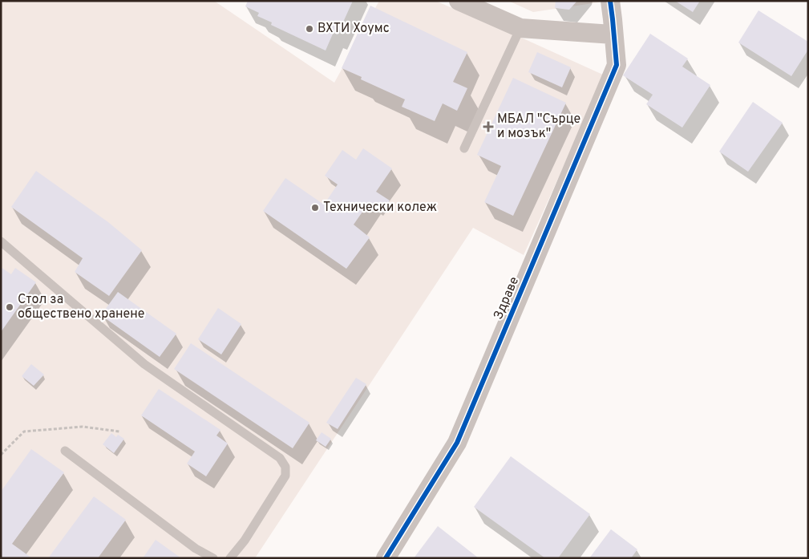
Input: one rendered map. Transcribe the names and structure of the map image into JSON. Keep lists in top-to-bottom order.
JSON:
{
  "streets": {
    "street": ["Здраве"]
  },
  "places": {
    "other": ["ВХТИ Хоумс", "Технически колеж", "Стол за обществено хранене"],
    "health": ["МБАЛ \"Сърце и мозък\""]
  }
}
